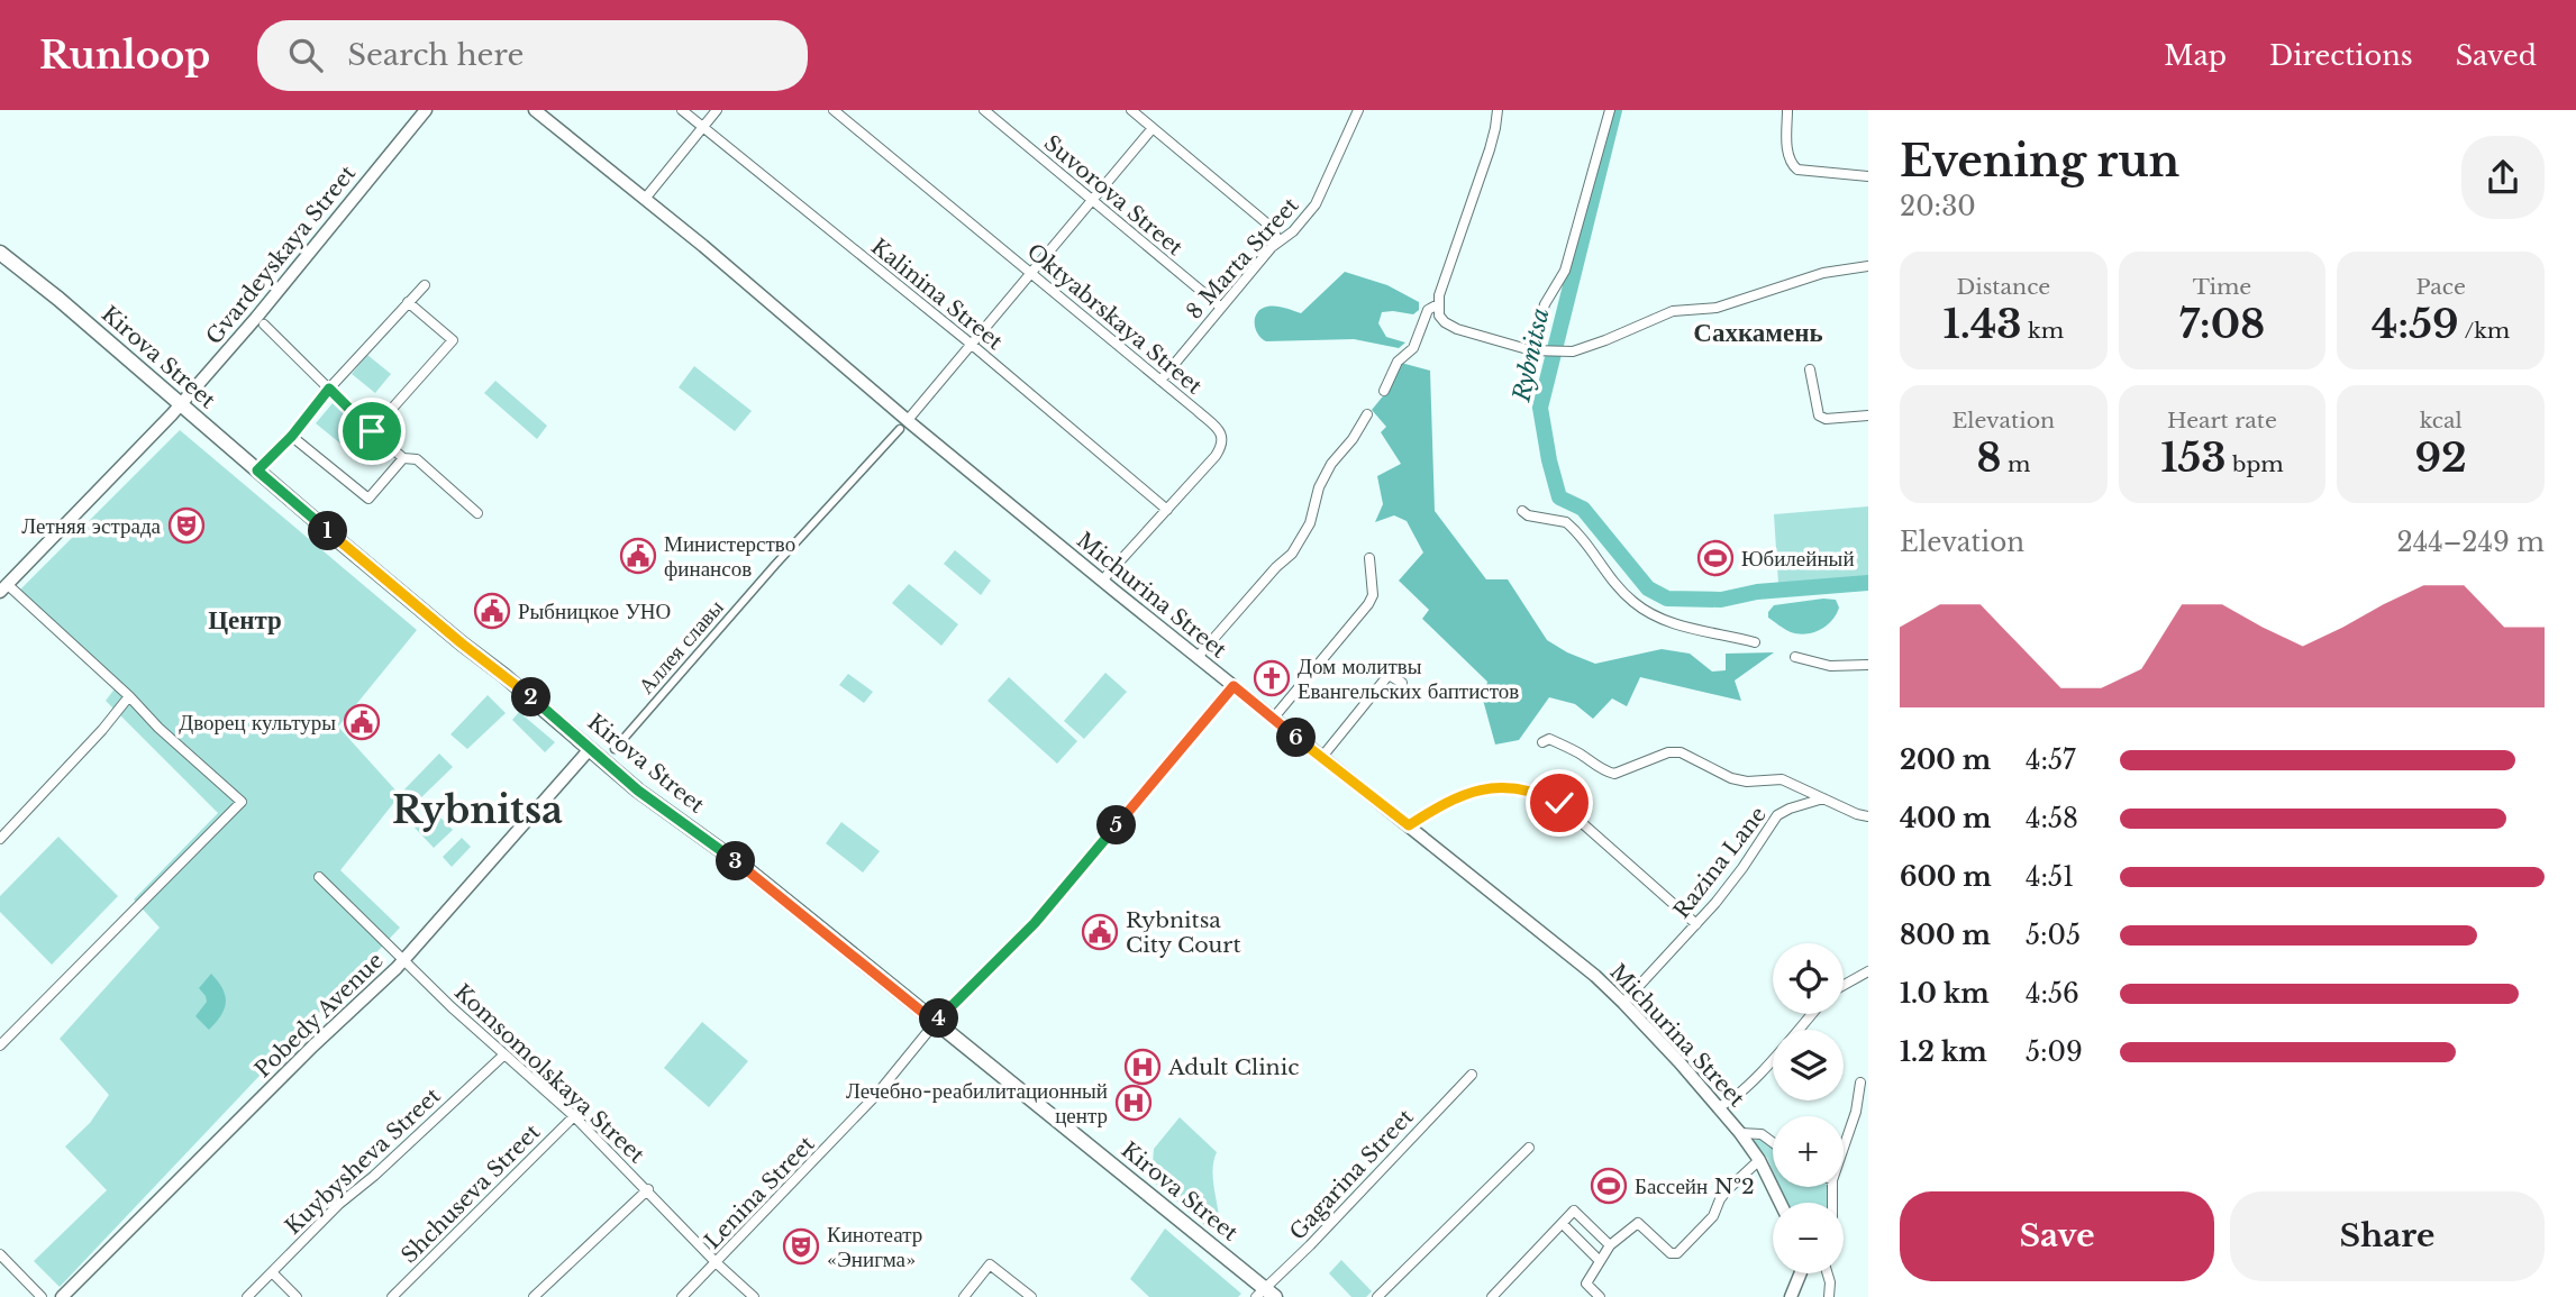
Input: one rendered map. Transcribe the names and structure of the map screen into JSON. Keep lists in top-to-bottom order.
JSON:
{
  "streets": {
    "main road": ["Kirova Street"],
    "street": [
      "Suvorova Street",
      "Gvardeyskaya Street",
      "8 Marta Street",
      "Kalinina Street",
      "Oktyabrskaya Street",
      "Michurina Street",
      "Аллея славы",
      "Razina Lane",
      "Pobedy Avenue",
      "Komsomolskaya Street",
      "Kuybysheva Street",
      "Gagarina Street",
      "Lenina Street",
      "Shchuseva Street"
    ]
  },
  "crossings": [
    ["Suvorova Street", "8 Marta Street"],
    ["Gvardeyskaya Street", "Kirova Street"],
    ["8 Marta Street", "Oktyabrskaya Street"],
    ["Kalinina Street", "Oktyabrskaya Street"],
    ["Oktyabrskaya Street", "Michurina Street"],
    ["Kirova Street", "Pobedy Avenue"],
    ["Kirova Street", "Gagarina Street"],
    ["Kirova Street", "Lenina Street"],
    ["Michurina Street", "Аллея славы"],
    ["Michurina Street", "Razina Lane"],
    ["Michurina Street", "Lenina Street"],
    ["Pobedy Avenue", "Komsomolskaya Street"],
    ["Komsomolskaya Street", "Kuybysheva Street"],
    ["Komsomolskaya Street", "Lenina Street"],
    ["Komsomolskaya Street", "Shchuseva Street"]
  ],
  "districts": ["Сахкамень", "Центр", "Rybnitsa"],
  "water": ["Rybnitsa"],
  "places": {
    "theatre": ["Летняя эстрада", "Кинотеатр «Энигма»"],
    "public building": [
      "Министерство финансов",
      "Рыбницкое УНО",
      "Дворец культуры",
      "Rybnitsa City Court"
    ],
    "sports": ["Юбилейный", "Бассейн №2"],
    "church": ["Дом молитвы Евангельских баптистов"],
    "hospital": ["Adult Clinic", "Лечебно-реабилитационный центр"]
  },
  "page": {
    "header": "Runloop",
    "search": "Search here",
    "nav": ["Map", "Directions", "Saved"],
    "heading": ["Evening run", "20:30"],
    "stats": [
      ["Distance", "1.43 km"],
      ["Time", "7:08"],
      ["Pace", "4:59 /km"],
      ["Elevation", "8 m"],
      ["Heart rate", "153 bpm"],
      ["kcal", "92"]
    ],
    "pins": [
      "1",
      "2",
      "6",
      "5",
      "3",
      "4"
    ],
    "chart": ["Elevation", "244–249 m"],
    "list": [
      {
        "name": "200 m",
        "note": "4:57"
      },
      {
        "name": "400 m",
        "note": "4:58"
      },
      {
        "name": "600 m",
        "note": "4:51"
      },
      {
        "name": "800 m",
        "note": "5:05"
      },
      {
        "name": "1.0 km",
        "note": "4:56"
      },
      {
        "name": "1.2 km",
        "note": "5:09"
      }
    ],
    "map_buttons": ["+", "−"],
    "buttons": ["Save", "Share"]
  }
}
